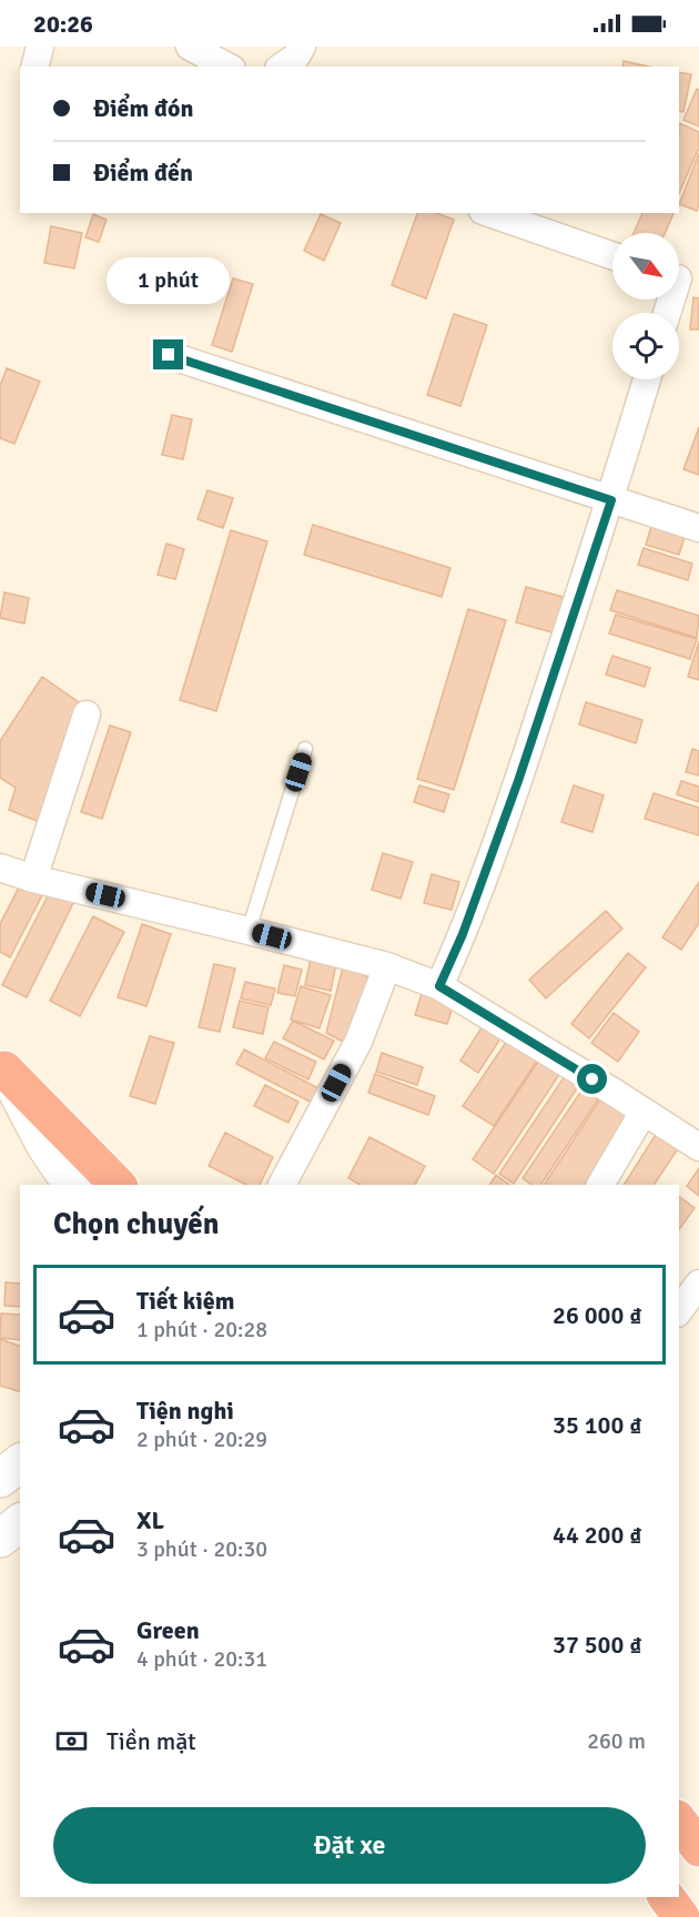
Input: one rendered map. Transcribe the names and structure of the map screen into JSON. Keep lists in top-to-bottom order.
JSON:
{
  "north": "bottom right",
  "page": {
    "status": "20:26",
    "banner": ["Điểm đón", "Điểm đến"],
    "bubble": "1 phút",
    "heading": "Chọn chuyến",
    "list": [
      {
        "name": "Tiết kiệm",
        "note": "1 phút · 20:28",
        "value": "26 000 ₫"
      },
      {
        "name": "Tiện nghi",
        "note": "2 phút · 20:29",
        "value": "35 100 ₫"
      },
      {
        "name": "XL",
        "note": "3 phút · 20:30",
        "value": "44 200 ₫"
      },
      {
        "name": "Green",
        "note": "4 phút · 20:31",
        "value": "37 500 ₫"
      }
    ],
    "pay": ["Tiền mặt", "260 m"],
    "buttons": "Đặt xe"
  }
}
